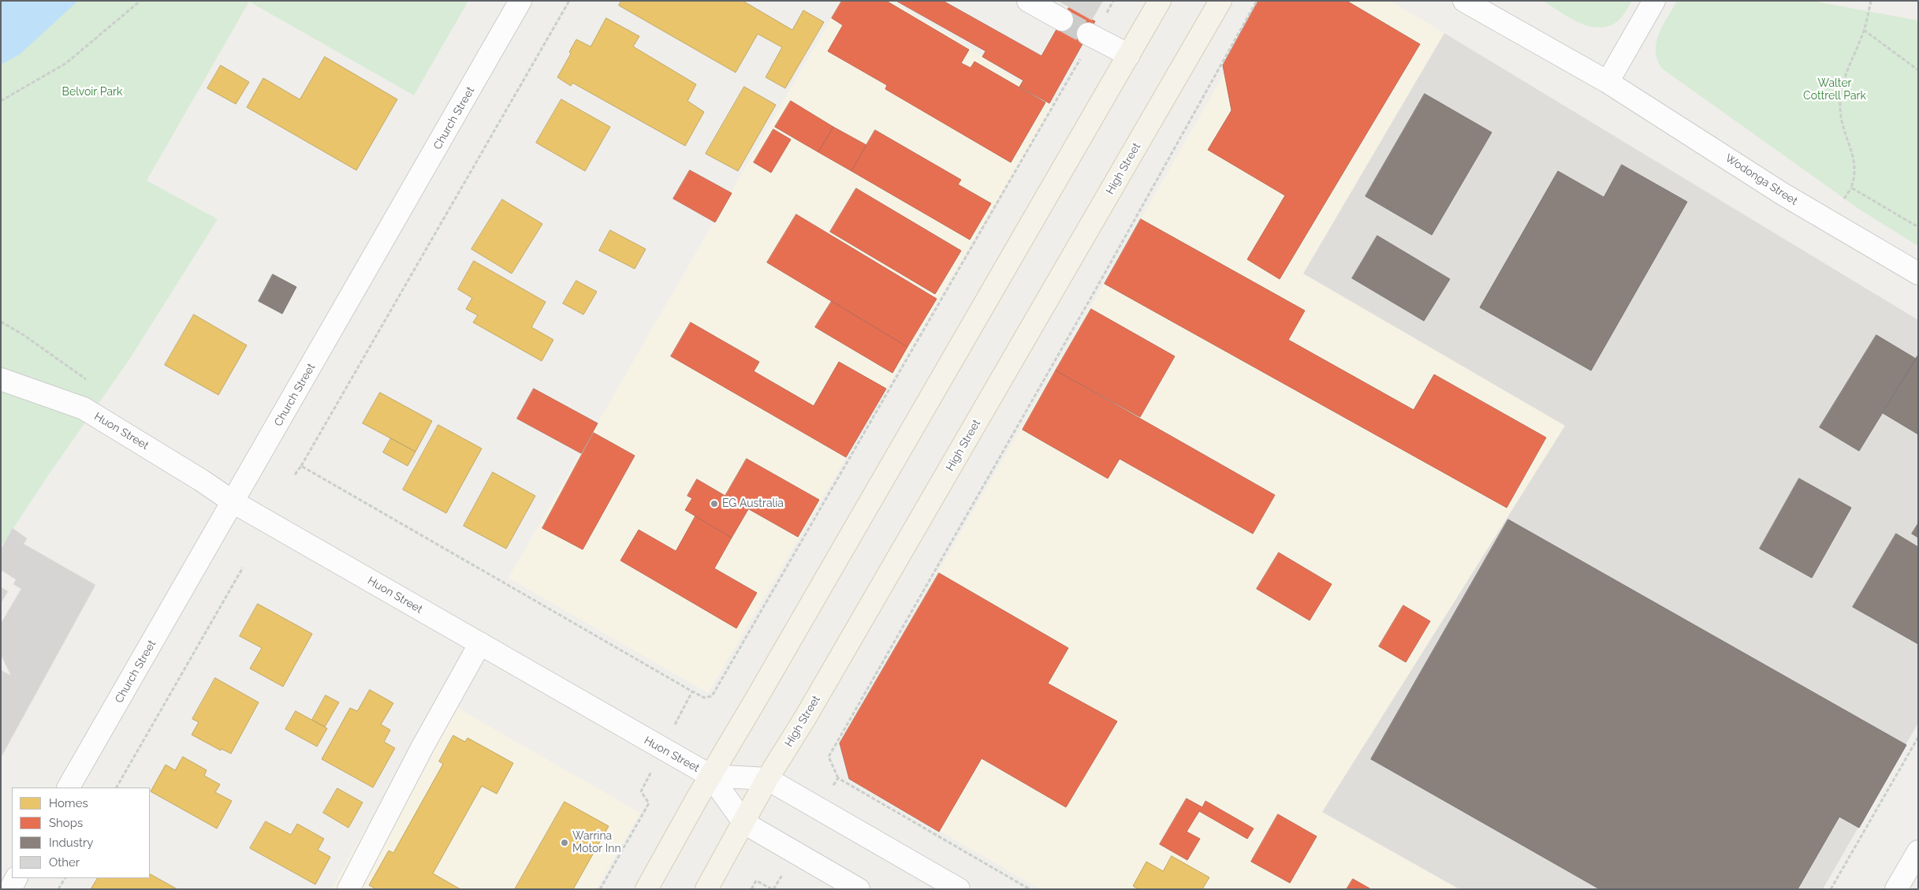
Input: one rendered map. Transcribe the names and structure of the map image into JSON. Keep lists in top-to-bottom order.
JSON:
{
  "streets": {
    "main road": ["High Street"],
    "street": ["Church Street", "Wodonga Street", "Huon Street"]
  },
  "crossings": [
    ["Church Street", "Huon Street"]
  ],
  "parks": ["Walter Cottrell Park", "Belvoir Park"],
  "places": ["EG Australia", "Warrina Motor Inn"],
  "legend": [
    "Homes",
    "Shops",
    "Industry",
    "Other"
  ]
}
